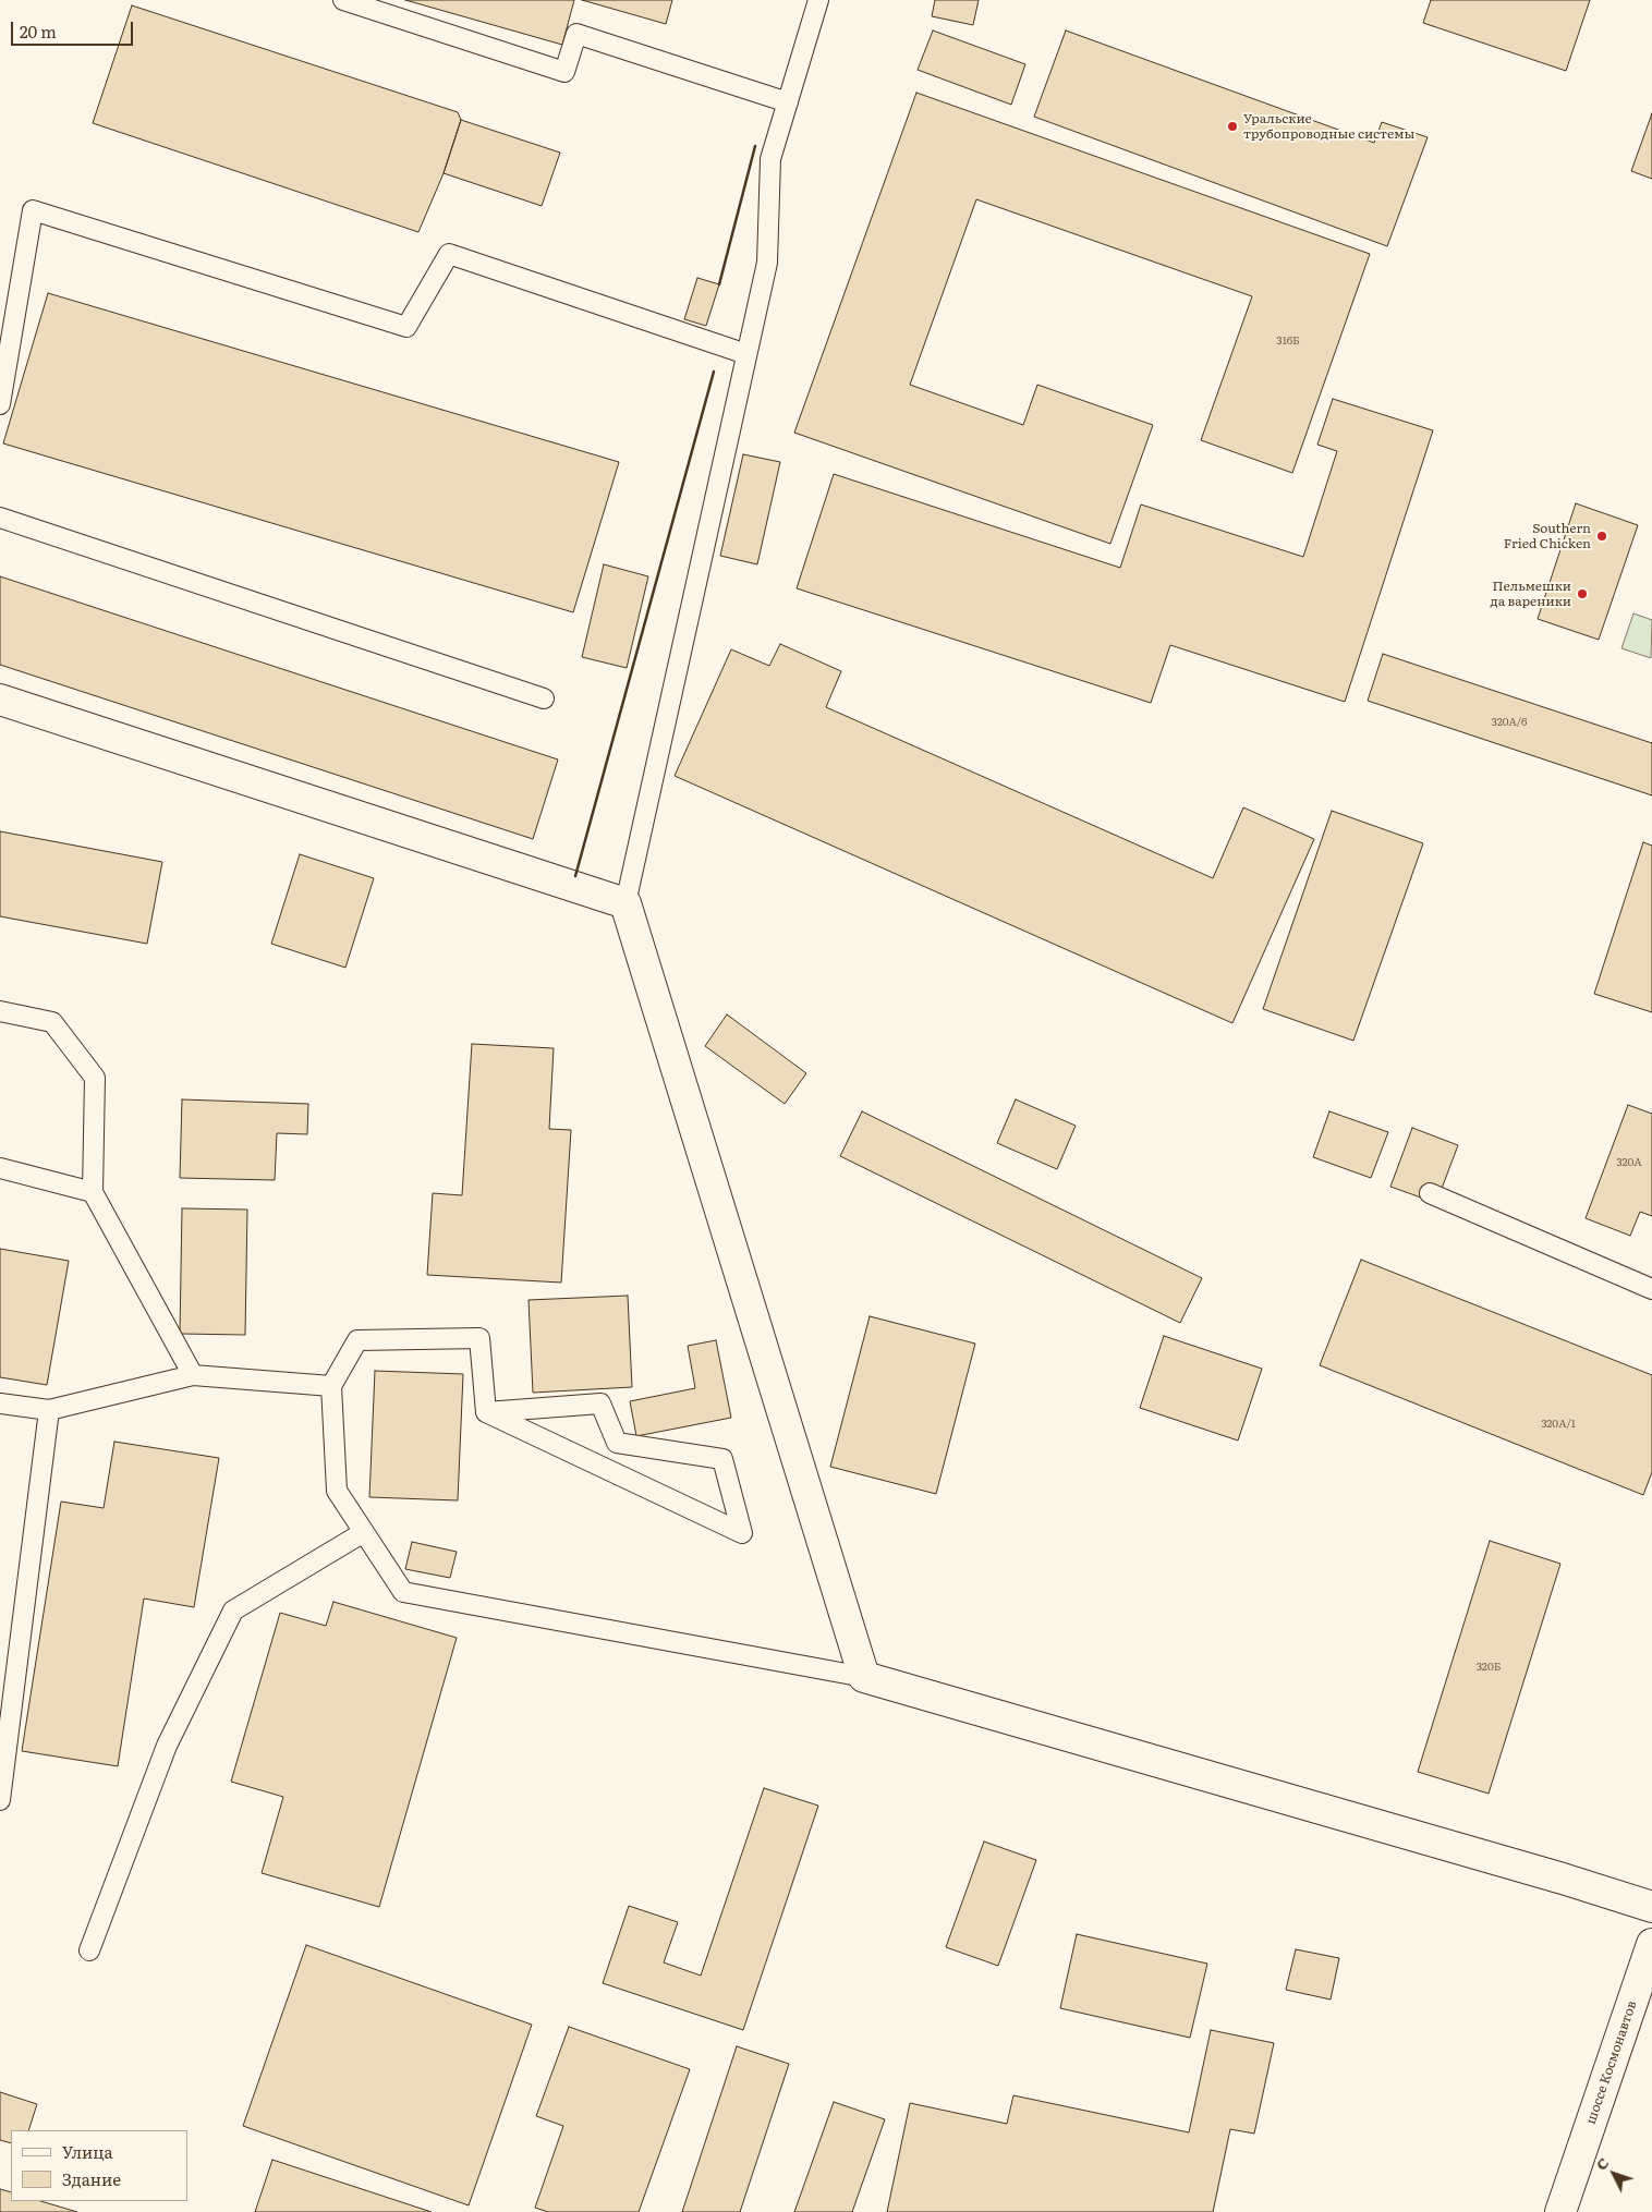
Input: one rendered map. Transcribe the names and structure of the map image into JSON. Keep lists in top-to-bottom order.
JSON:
{
  "streets": {
    "street": ["шоссе Космонавтов"]
  },
  "places": ["Уральские трубопроводные системы", "Southern Fried Chicken", "Пельмешки да вареники"],
  "house_numbers": [
    "316Б",
    "320А/6",
    "320А",
    "320А/1",
    "320Б"
  ],
  "legend": ["Улица", "Здание"],
  "scale_bar": "20 m",
  "north": "top left"
}
